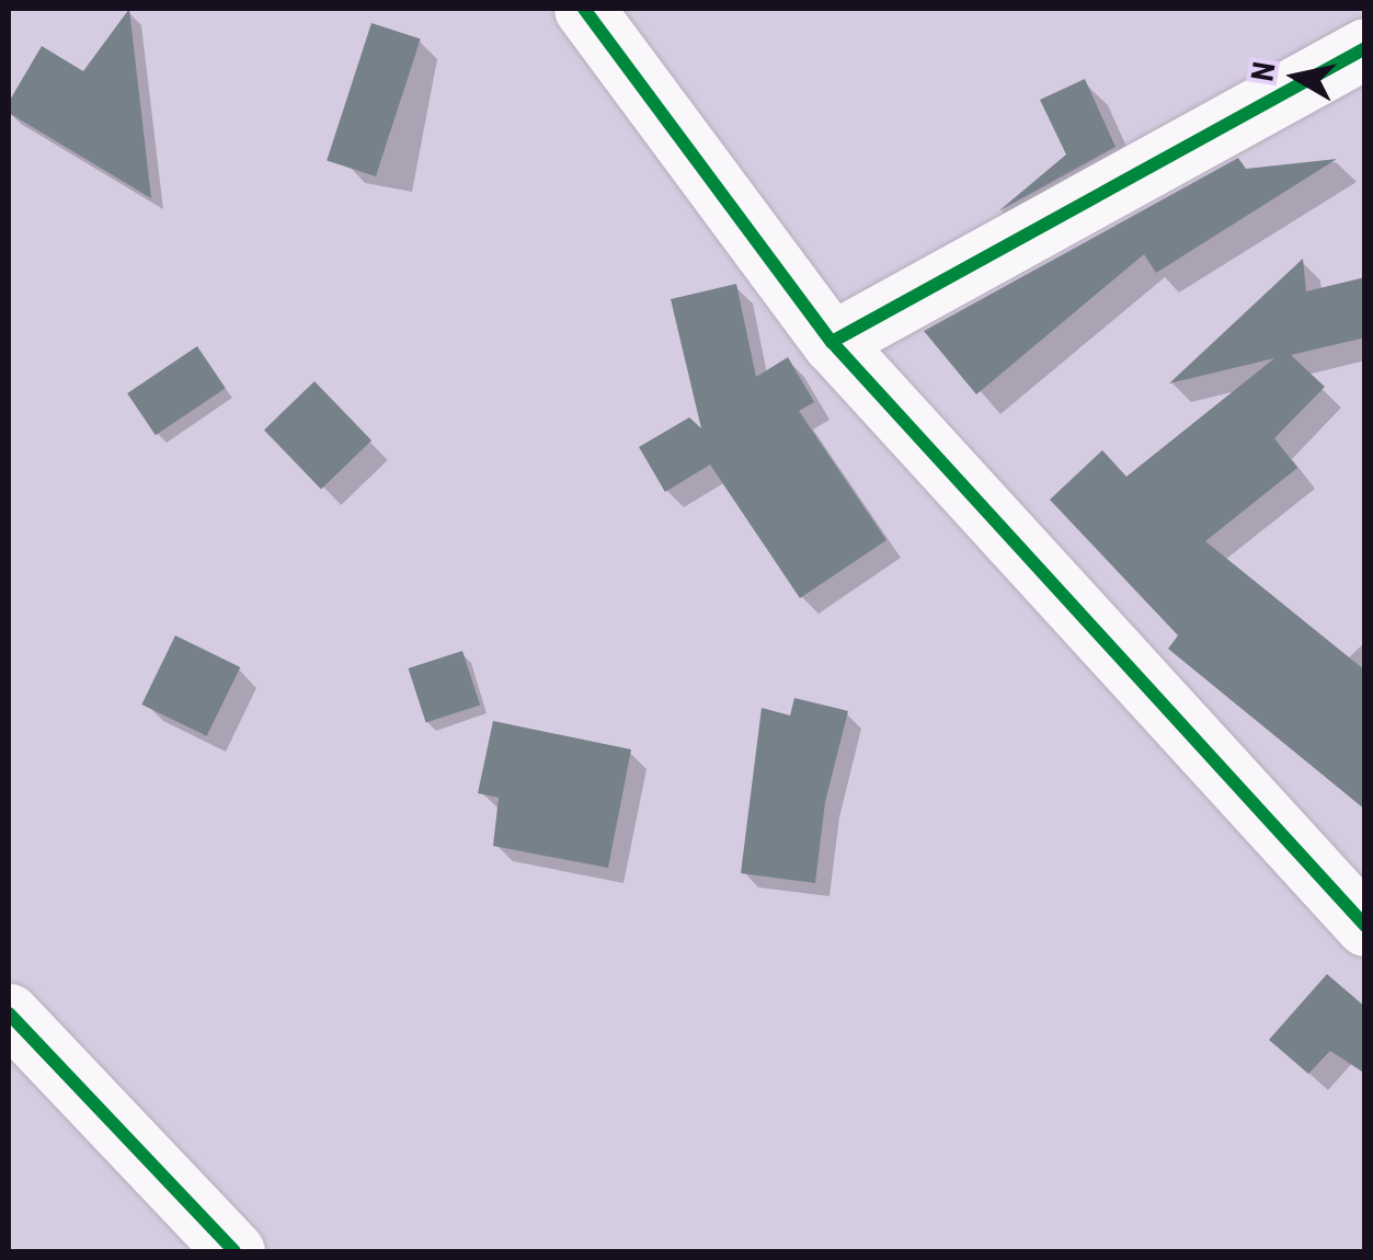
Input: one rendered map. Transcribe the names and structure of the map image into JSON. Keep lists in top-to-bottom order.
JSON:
{
  "north": "left"
}
